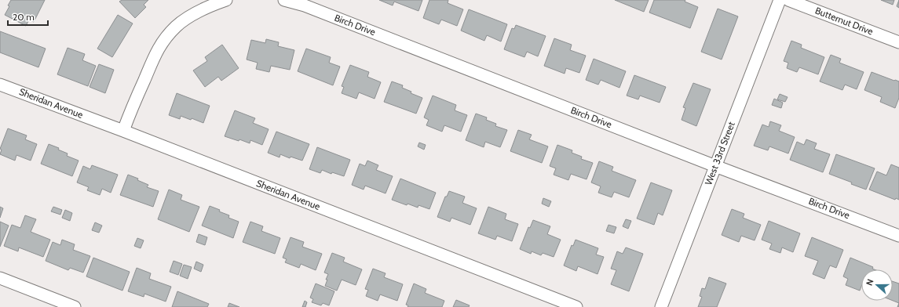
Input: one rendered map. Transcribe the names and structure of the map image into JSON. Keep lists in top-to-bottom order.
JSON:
{
  "streets": {
    "street": [
      "Butternut Drive",
      "Birch Drive",
      "Sheridan Avenue",
      "West 33rd Street"
    ]
  },
  "crossings": [
    ["Birch Drive", "West 33rd Street"]
  ],
  "scale_bar": "20 m",
  "north": "left"
}
